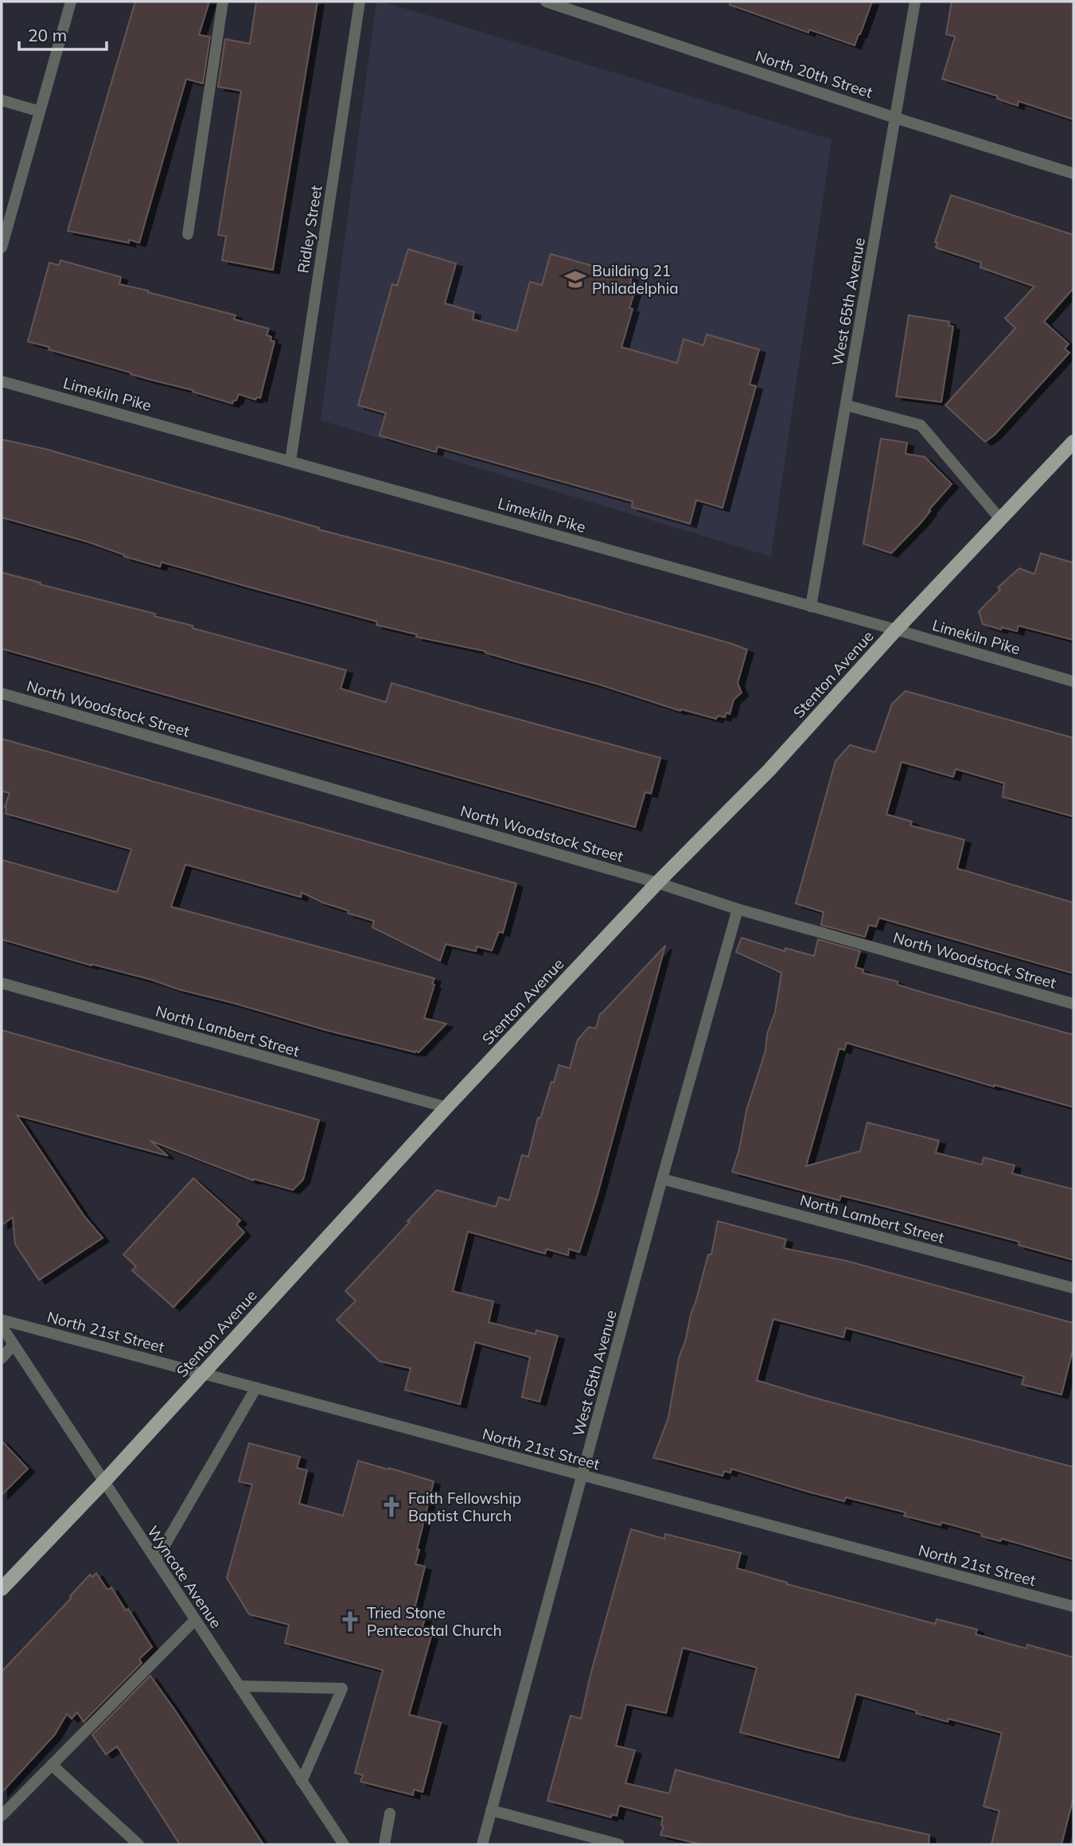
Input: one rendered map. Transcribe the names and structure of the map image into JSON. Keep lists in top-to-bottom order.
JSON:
{
  "streets": {
    "main road": ["Stenton Avenue"],
    "street": [
      "North 20th Street",
      "Ridley Street",
      "West 65th Avenue",
      "Limekiln Pike",
      "North Woodstock Street",
      "North Lambert Street",
      "North 21st Street",
      "Wyncote Avenue"
    ]
  },
  "crossings": [
    ["North 20th Street", "West 65th Avenue"],
    ["Ridley Street", "Limekiln Pike"],
    ["West 65th Avenue", "Limekiln Pike"],
    ["West 65th Avenue", "North Woodstock Street"],
    ["West 65th Avenue", "North Lambert Street"],
    ["West 65th Avenue", "North 21st Street"],
    ["Limekiln Pike", "Stenton Avenue"],
    ["Stenton Avenue", "North Woodstock Street"],
    ["Stenton Avenue", "North Lambert Street"],
    ["Stenton Avenue", "North 21st Street"],
    ["Stenton Avenue", "Wyncote Avenue"]
  ],
  "places": {
    "school or university": ["Building 21 Philadelphia"],
    "church": ["Faith Fellowship Baptist Church", "Tried Stone Pentecostal Church"]
  },
  "scale_bar": "20 m"
}
